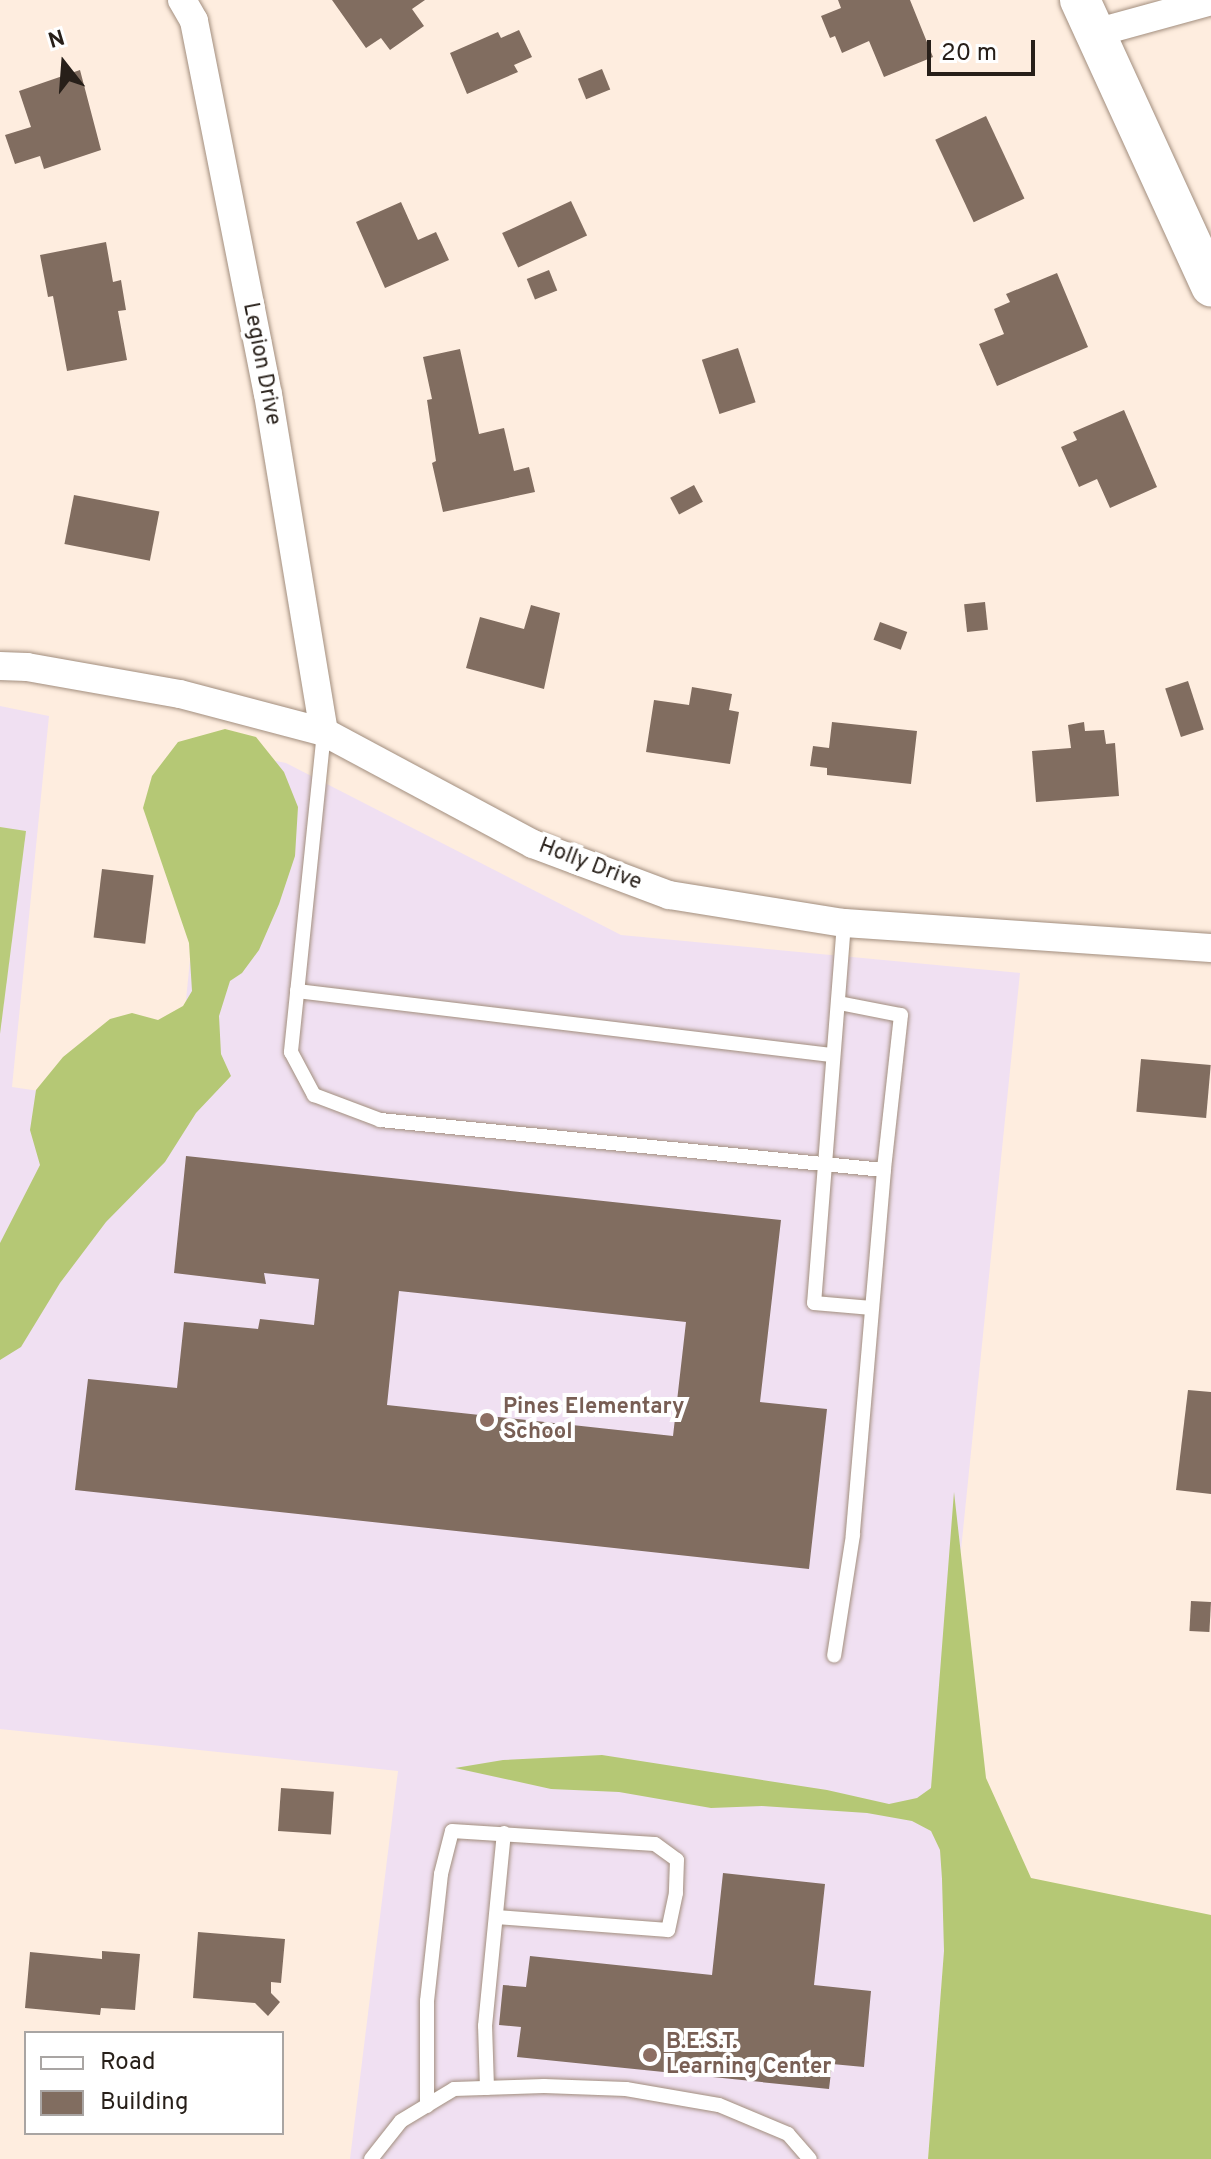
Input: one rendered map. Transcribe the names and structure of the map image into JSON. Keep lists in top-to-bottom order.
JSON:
{
  "streets": {
    "street": ["Legion Drive", "Holly Drive"]
  },
  "crossings": [
    ["Legion Drive", "Holly Drive"]
  ],
  "places": ["Pines Elementary School", "B.E.S.T. Learning Center"],
  "legend": ["Road", "Building"],
  "scale_bar": "20 m",
  "north": "top"
}
